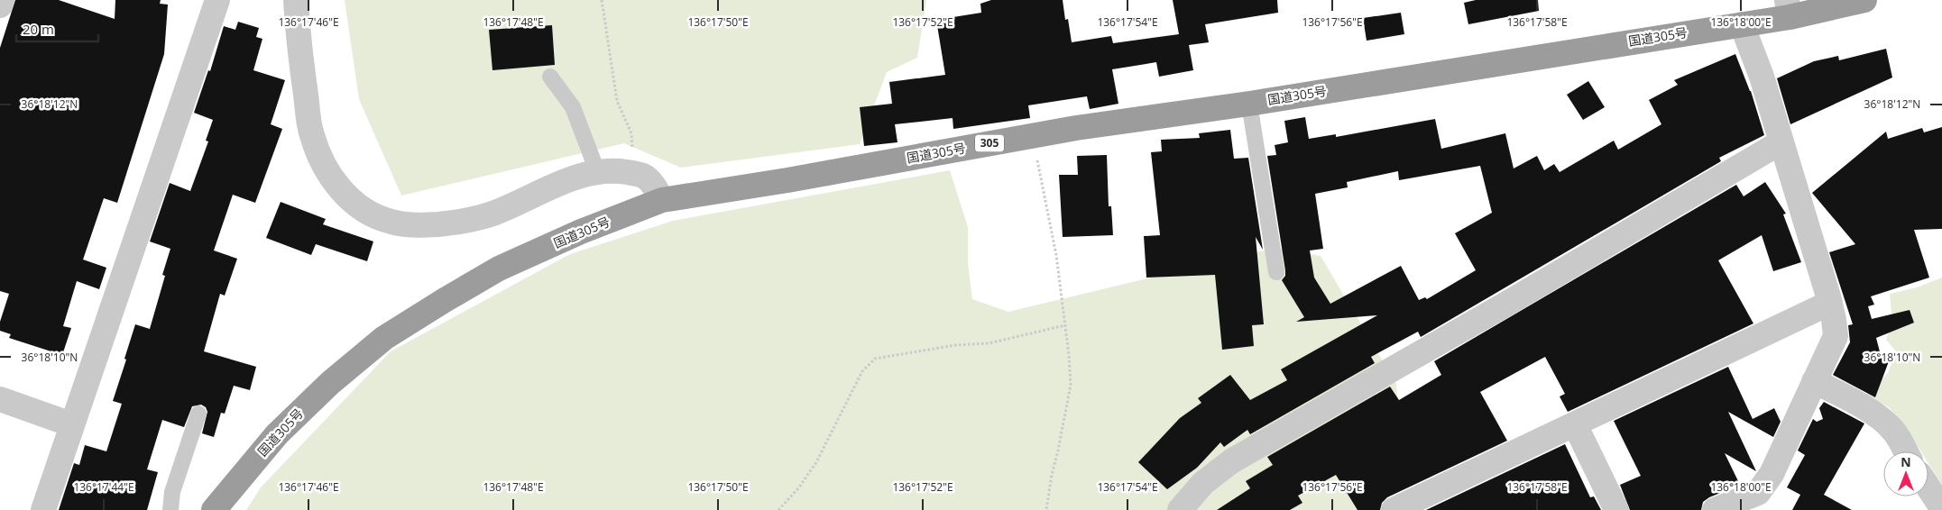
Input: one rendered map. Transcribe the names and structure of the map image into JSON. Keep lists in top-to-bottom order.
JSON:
{
  "streets": {
    "highway": ["国道305号", "305"]
  },
  "scale_bar": "20 m",
  "north": "top",
  "coordinates": [
    "136°17'46\"E",
    "136°17'48\"E",
    "136°17'50\"E",
    "136°17'52\"E",
    "136°17'54\"E",
    "136°17'56\"E",
    "136°17'58\"E",
    "136°18'00\"E",
    "36°18'12\"N",
    "36°18'10\"N",
    "136°17'44\"E"
  ]
}
